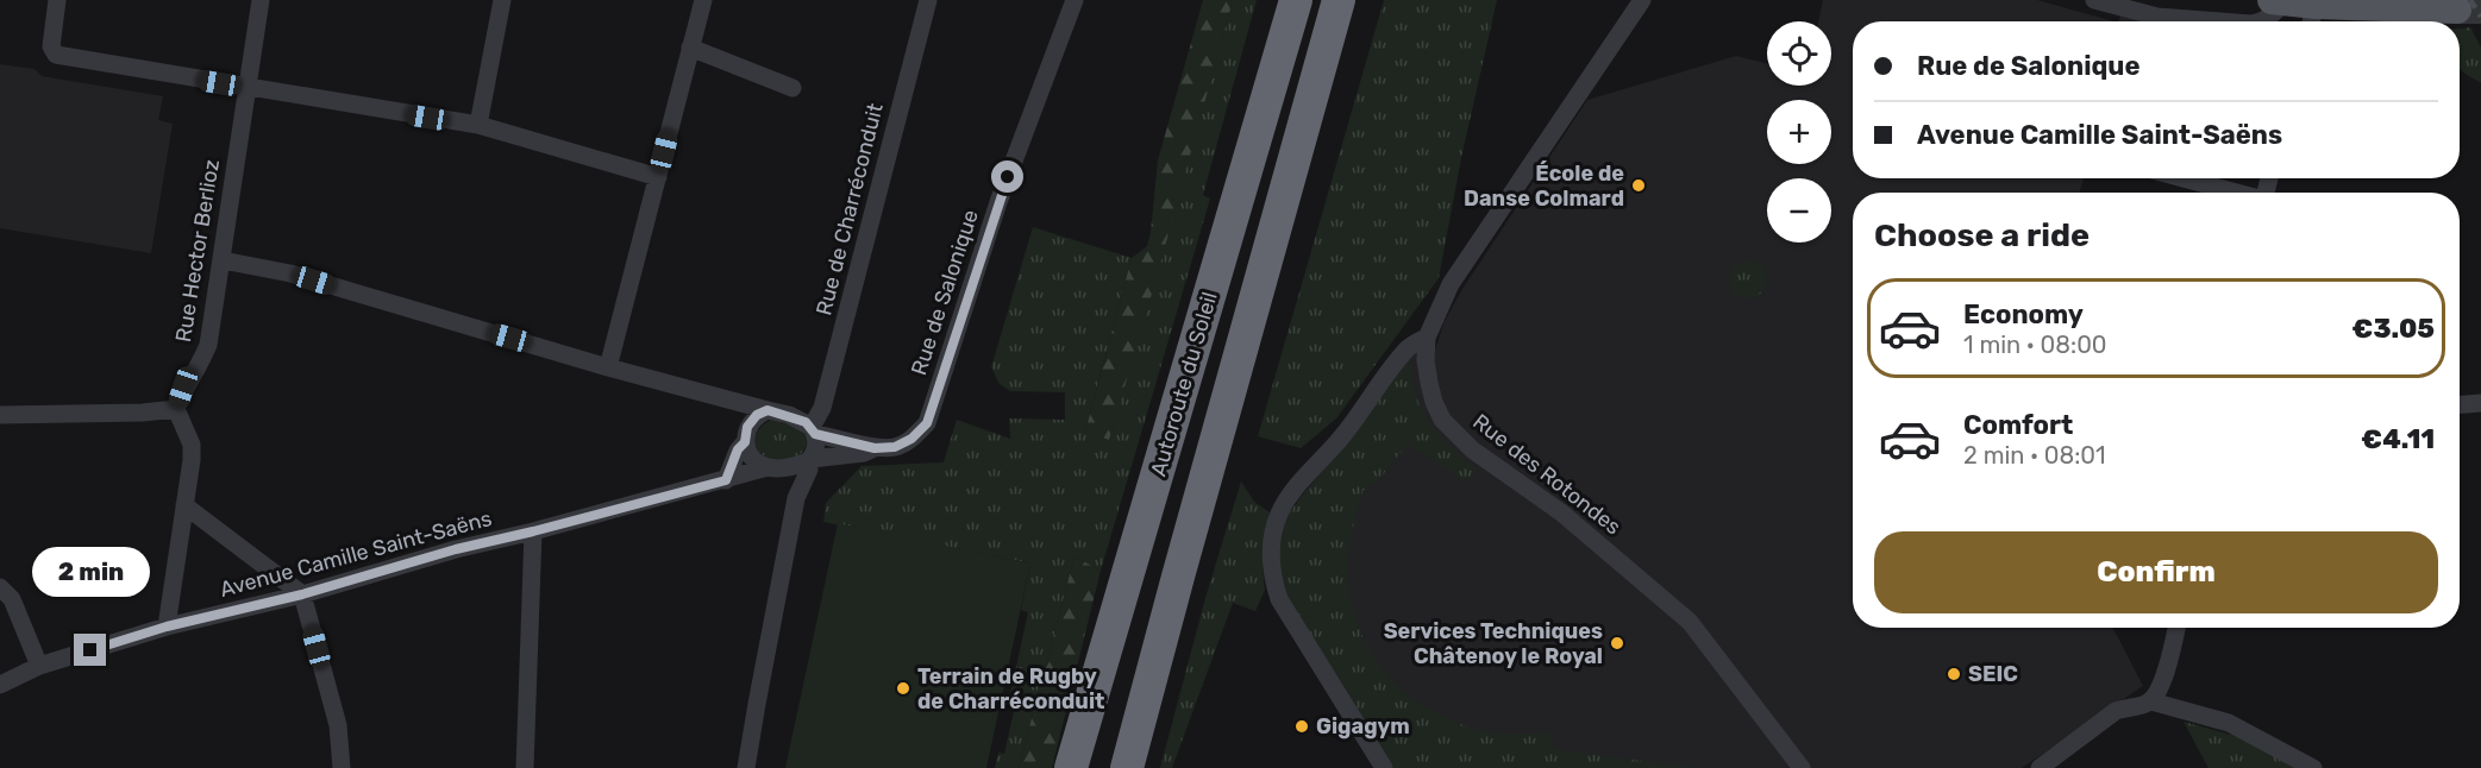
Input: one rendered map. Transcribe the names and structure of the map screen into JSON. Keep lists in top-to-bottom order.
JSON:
{
  "streets": {
    "highway": ["Autoroute du Soleil"],
    "street": [
      "Rue de Charréconduit",
      "Rue Hector Berlioz",
      "Rue de Salonique",
      "Rue des Rotondes",
      "Avenue Camille Saint-Saëns"
    ]
  },
  "crossings": [
    ["Rue de Charréconduit", "Rue de Salonique"],
    ["Rue de Charréconduit", "Avenue Camille Saint-Saëns"],
    ["Rue de Salonique", "Avenue Camille Saint-Saëns"]
  ],
  "places": [
    "École de Danse Colmard",
    "Services Techniques Châtenoy le Royal",
    "SEIC",
    "Terrain de Rugby de Charréconduit",
    "Gigagym"
  ],
  "page": {
    "map_buttons": ["+", "−"],
    "banner": ["Rue de Salonique", "Avenue Camille Saint-Saëns"],
    "heading": "Choose a ride",
    "list": [
      {
        "name": "Economy",
        "note": "1 min · 08:00",
        "value": "€3.05"
      },
      {
        "name": "Comfort",
        "note": "2 min · 08:01",
        "value": "€4.11"
      }
    ],
    "buttons": "Confirm",
    "bubble": "2 min"
  }
}
